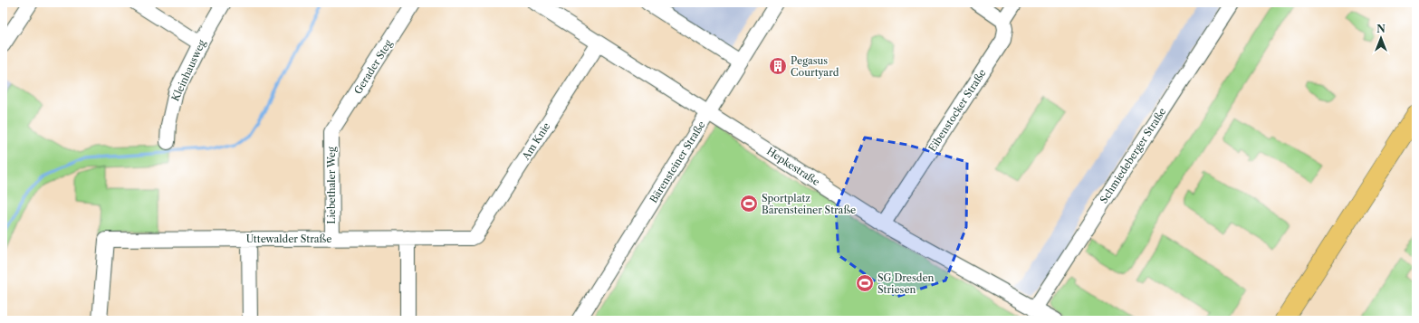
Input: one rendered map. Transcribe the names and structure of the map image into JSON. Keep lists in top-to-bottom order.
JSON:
{
  "streets": {
    "street": [
      "Gerader Steg",
      "Kleinhausweg",
      "Eibenstocker Straße",
      "Am Knie",
      "Schmiedeberger Straße",
      "Bärensteiner Straße",
      "Hepkestraße",
      "Liebethaler Weg",
      "Uttewalder Straße"
    ]
  },
  "crossings": [
    ["Gerader Steg", "Liebethaler Weg"],
    ["Eibenstocker Straße", "Hepkestraße"],
    ["Am Knie", "Hepkestraße"],
    ["Am Knie", "Uttewalder Straße"],
    ["Schmiedeberger Straße", "Hepkestraße"],
    ["Bärensteiner Straße", "Hepkestraße"],
    ["Liebethaler Weg", "Uttewalder Straße"]
  ],
  "places": {
    "building": ["Pegasus Courtyard"],
    "sports": ["Sportplatz Bärensteiner Straße", "SG Dresden Striesen"]
  },
  "north": "top"
}
